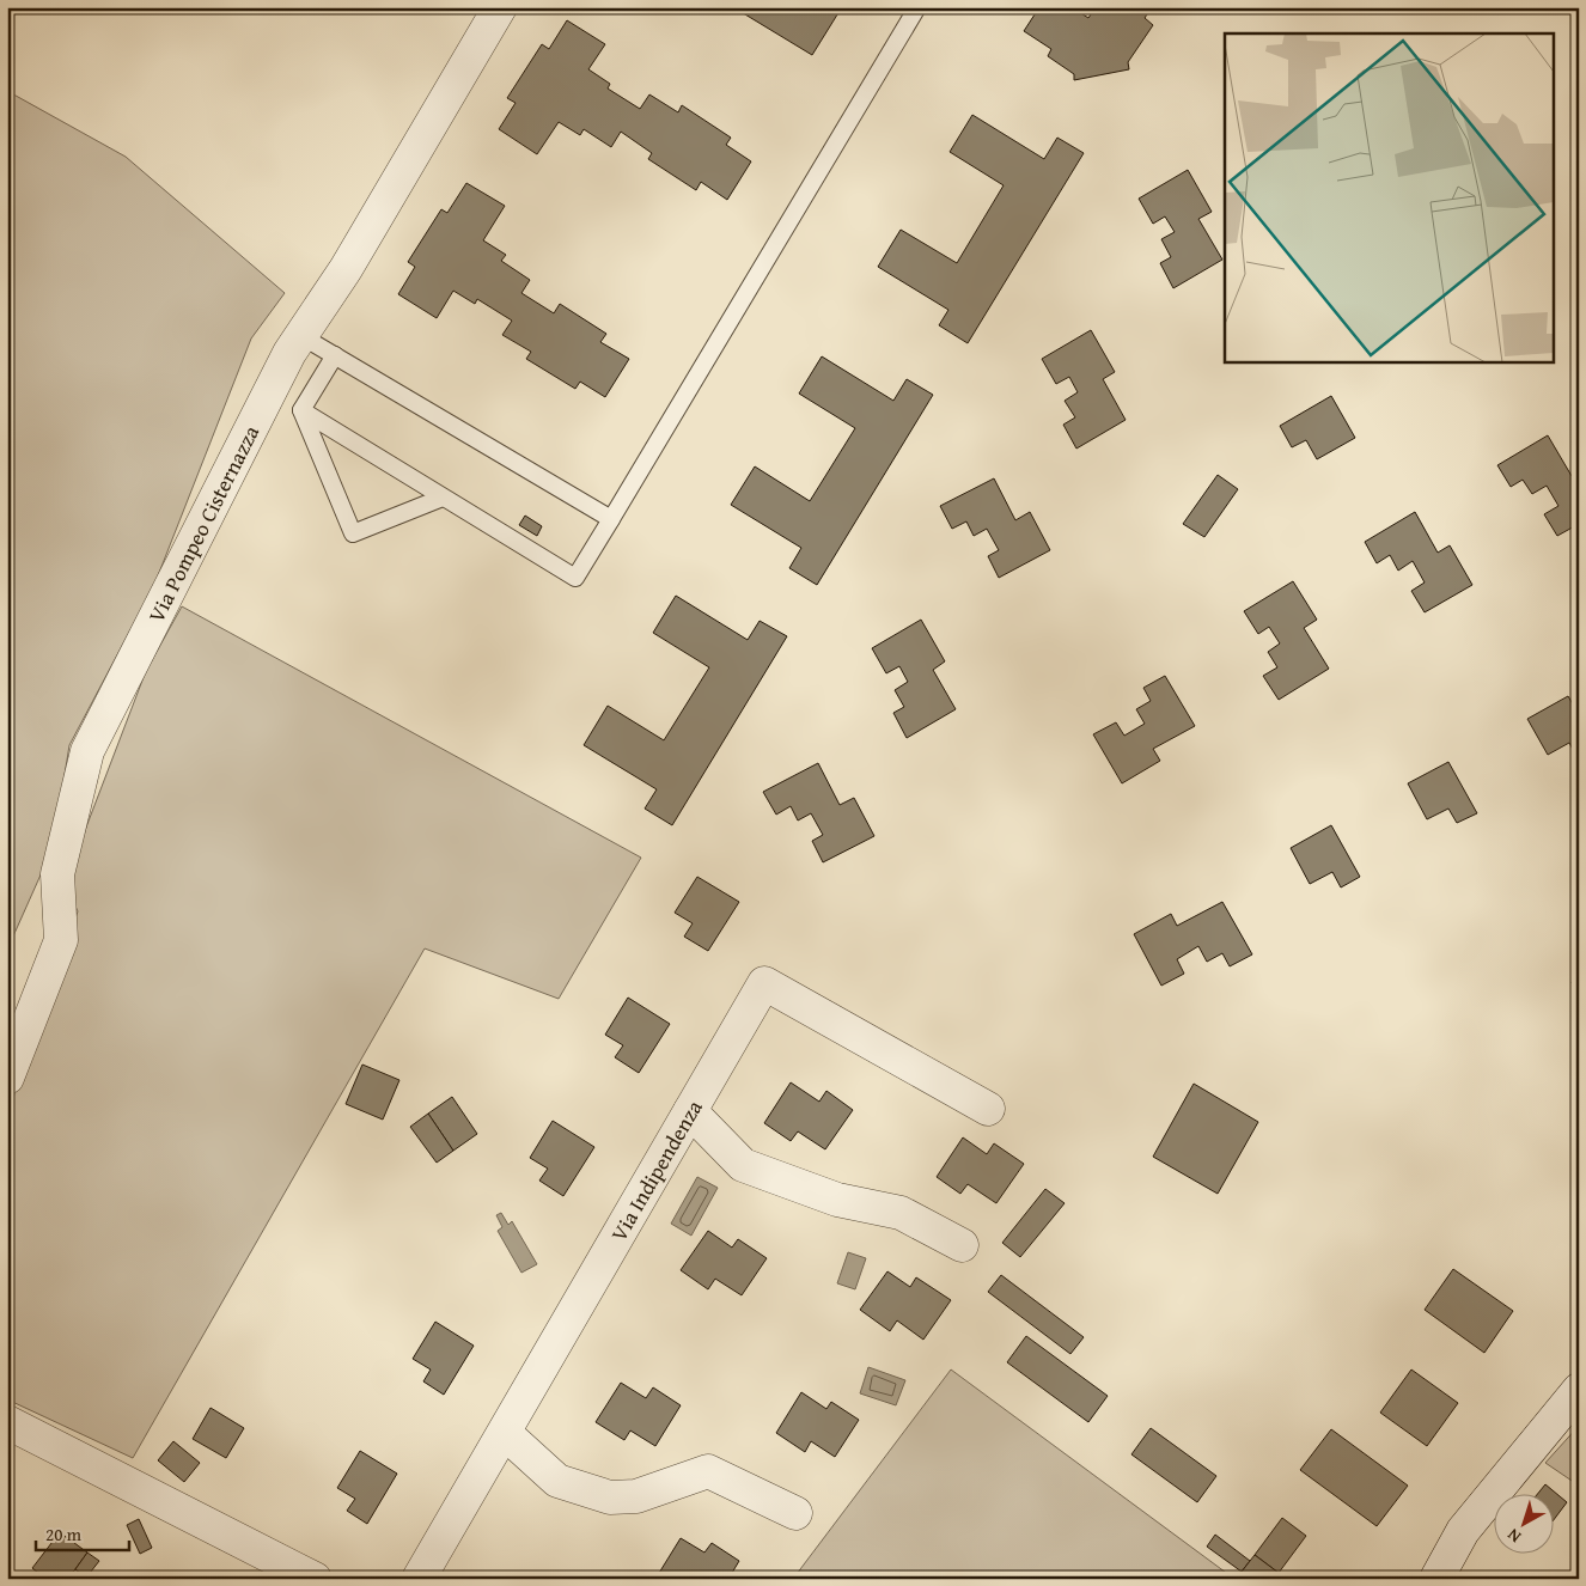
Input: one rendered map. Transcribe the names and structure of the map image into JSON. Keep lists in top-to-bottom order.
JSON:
{
  "streets": {
    "street": ["Via Pompeo Cisternazza", "Via Indipendenza"]
  },
  "scale_bar": "20 m",
  "north": "bottom left"
}
